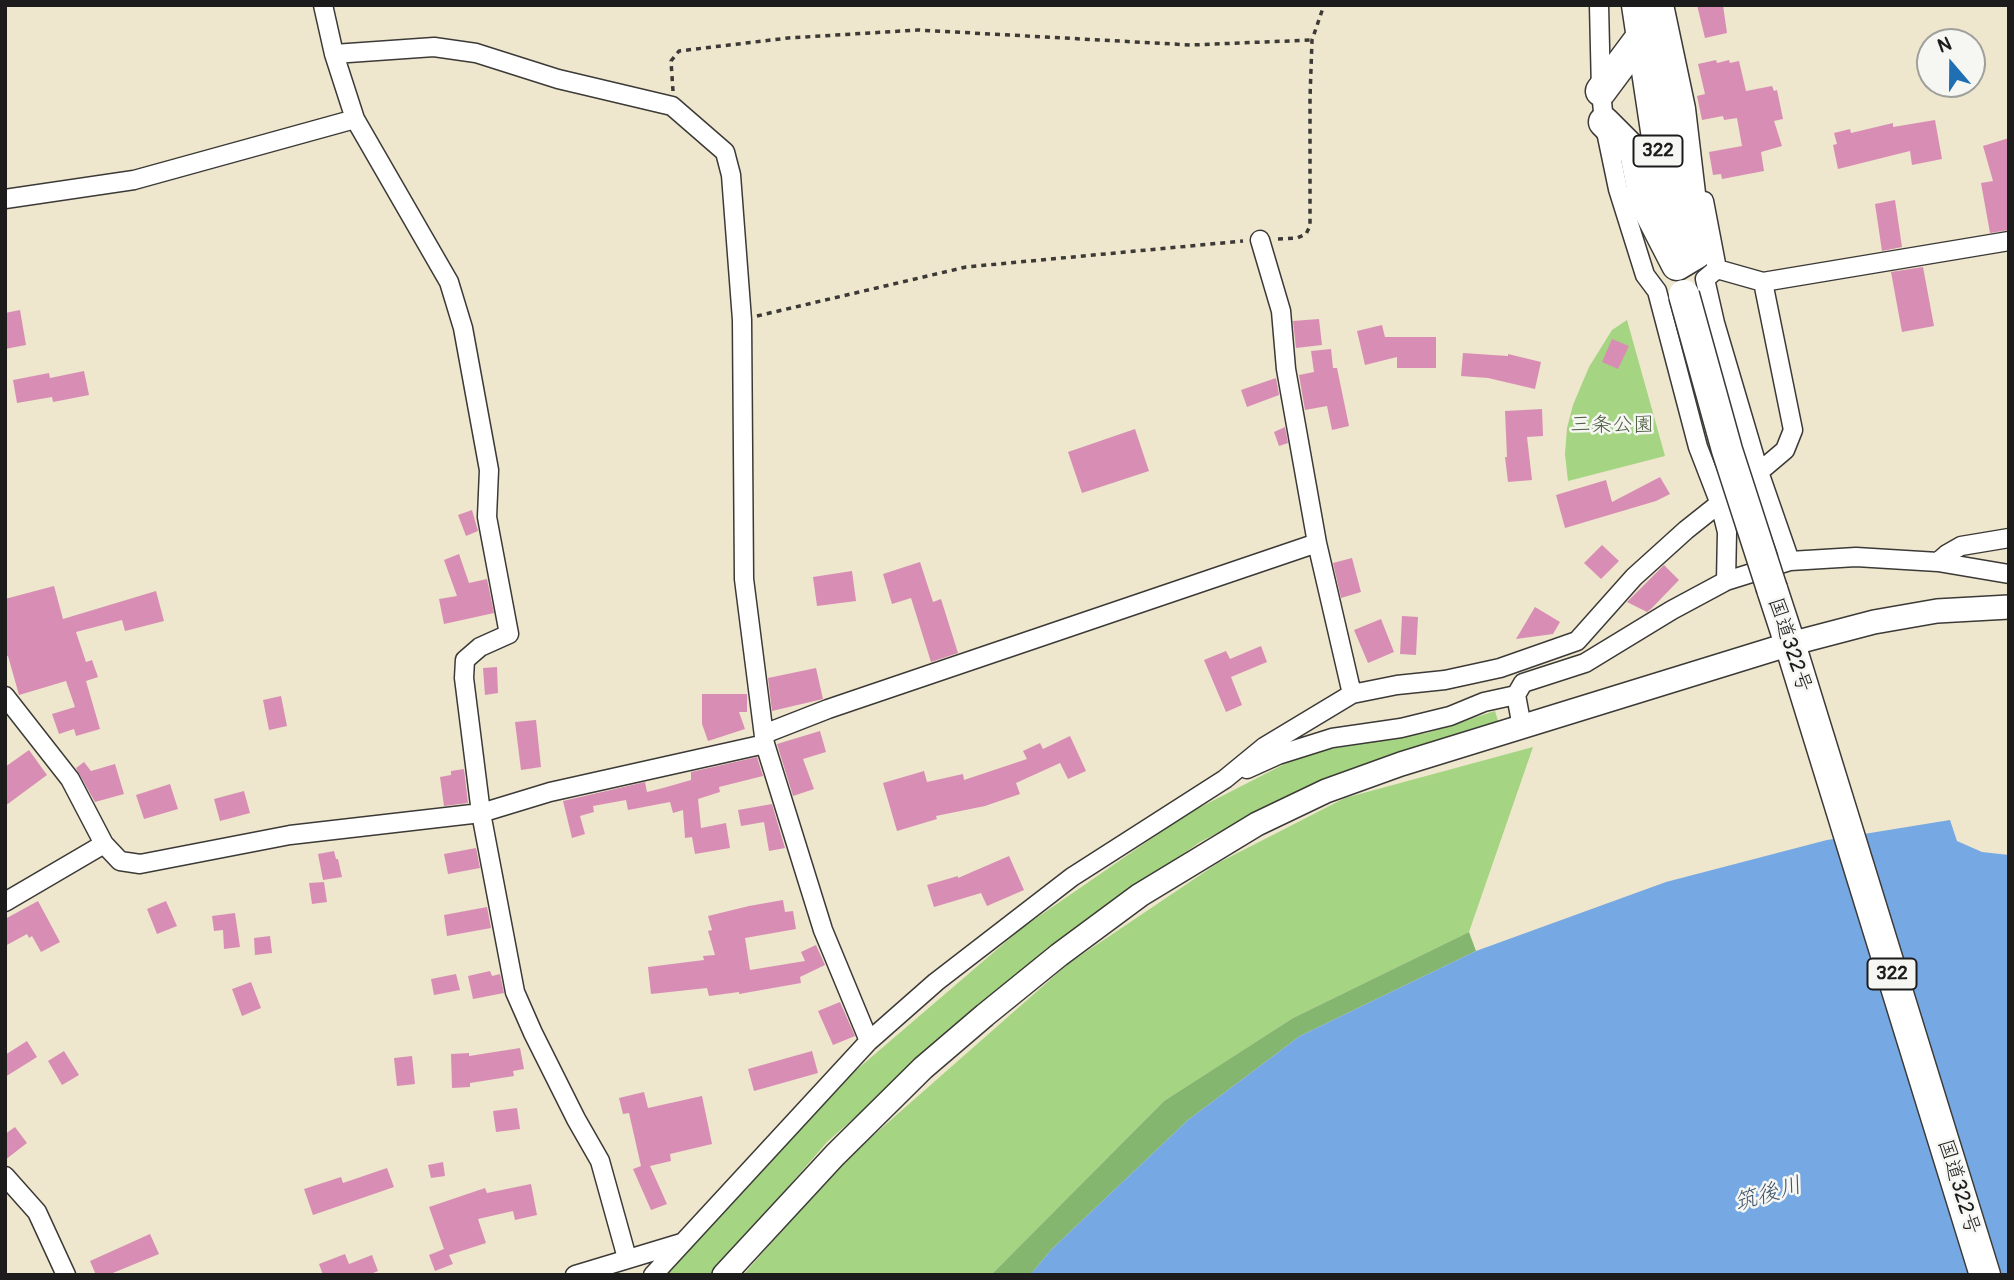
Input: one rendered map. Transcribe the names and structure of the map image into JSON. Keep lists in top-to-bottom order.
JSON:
{
  "streets": {
    "highway": ["322", "国道322号"]
  },
  "water": ["筑後川"],
  "parks": ["三条公園"],
  "north": "top"
}
